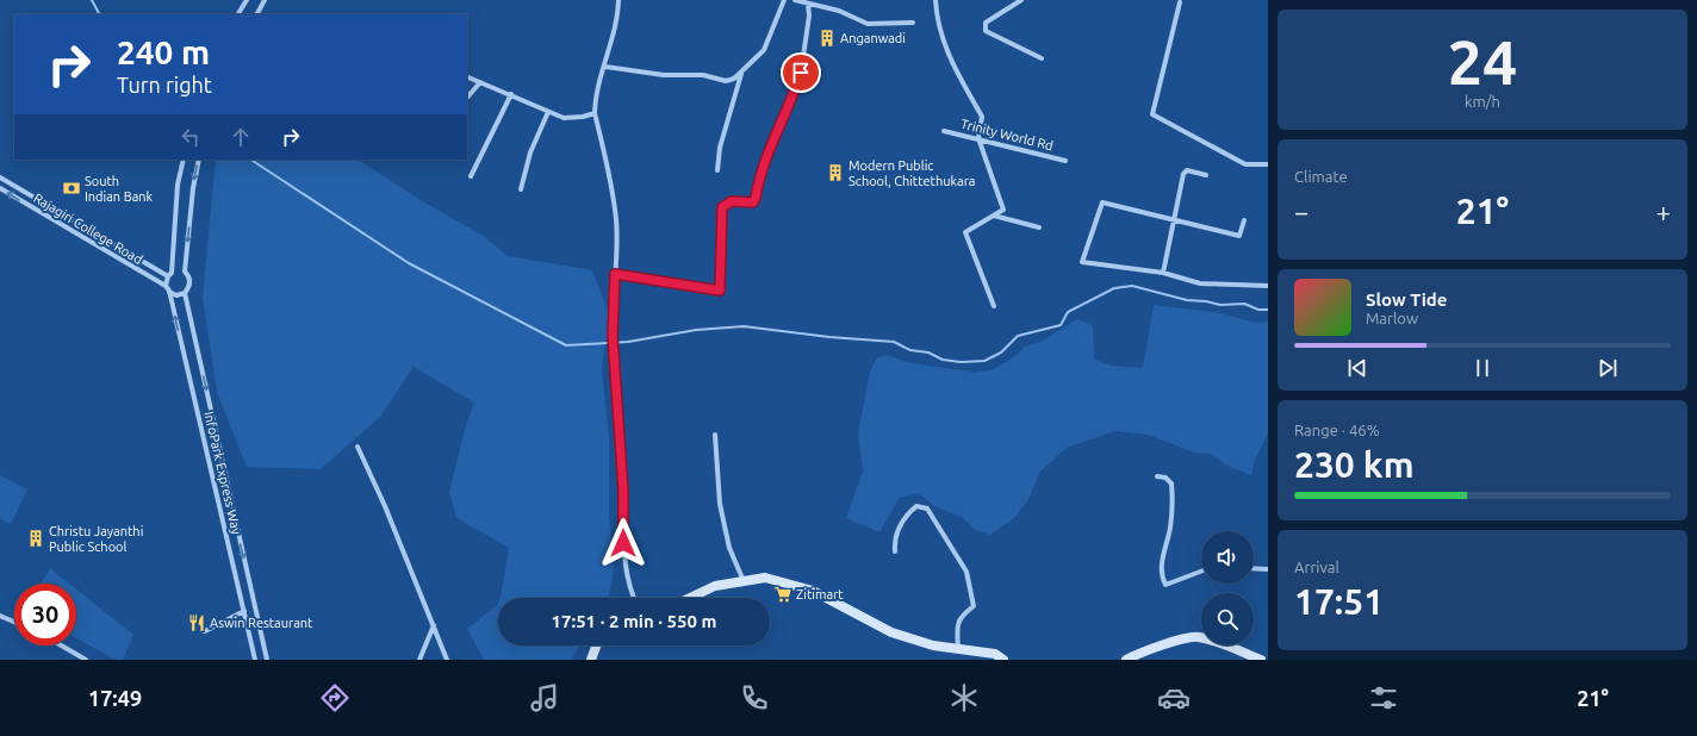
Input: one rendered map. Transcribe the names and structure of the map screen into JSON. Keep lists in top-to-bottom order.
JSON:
{
  "streets": {
    "street": ["Trinity World Rd", "Rajagiri College Road", "InfoPark Express Way"]
  },
  "crossings": [
    ["Rajagiri College Road", "InfoPark Express Way"]
  ],
  "places": {
    "building": ["Anganwadi", "Modern Public School, Chittethukara", "Christu Jayanthi Public School"],
    "bank": ["South Indian Bank"],
    "supermarket": ["Zitimart"],
    "restaurant": ["Aswin Restaurant"]
  },
  "page": {
    "tile": [
      ["24", "km/h"],
      "Climate",
      ["Range · 46%", "230 km"],
      ["Arrival", "17:51"]
    ],
    "turn": ["240 m", "Turn right"],
    "heat": ["−", "21°", "+"],
    "song": ["Slow Tide", "Marlow"],
    "limit": "30",
    "trip": "17:51 · 2 min · 550 m",
    "tabs": ["17:49", "21°"]
  }
}
